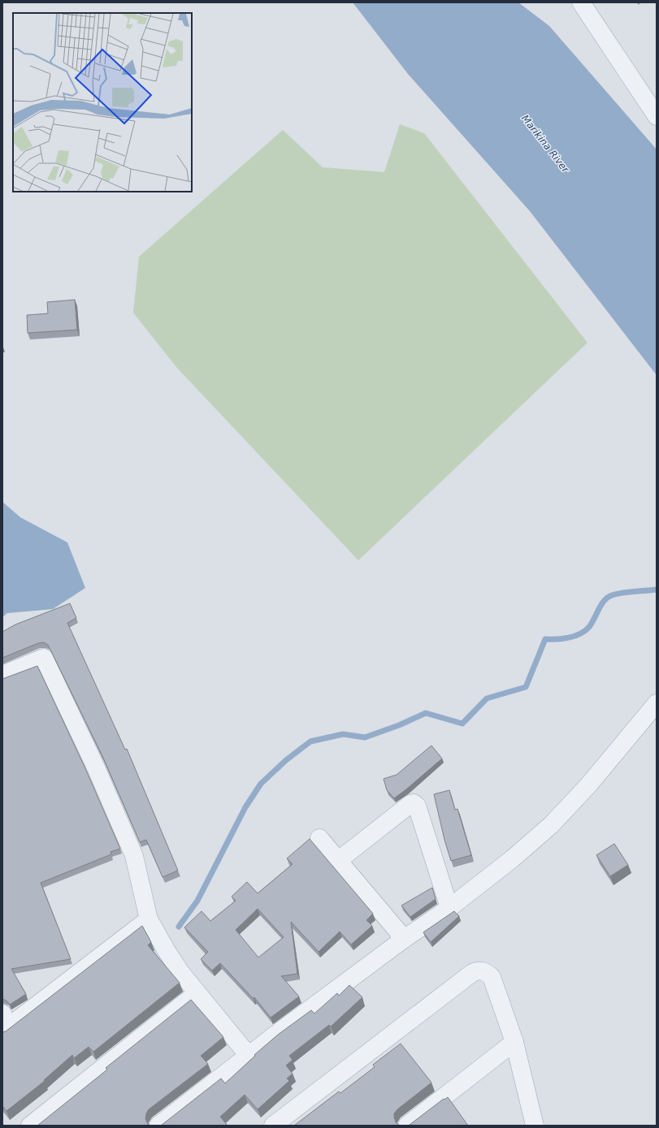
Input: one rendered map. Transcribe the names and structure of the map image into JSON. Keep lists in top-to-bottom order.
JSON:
{
  "water": ["Marikina River"]
}
